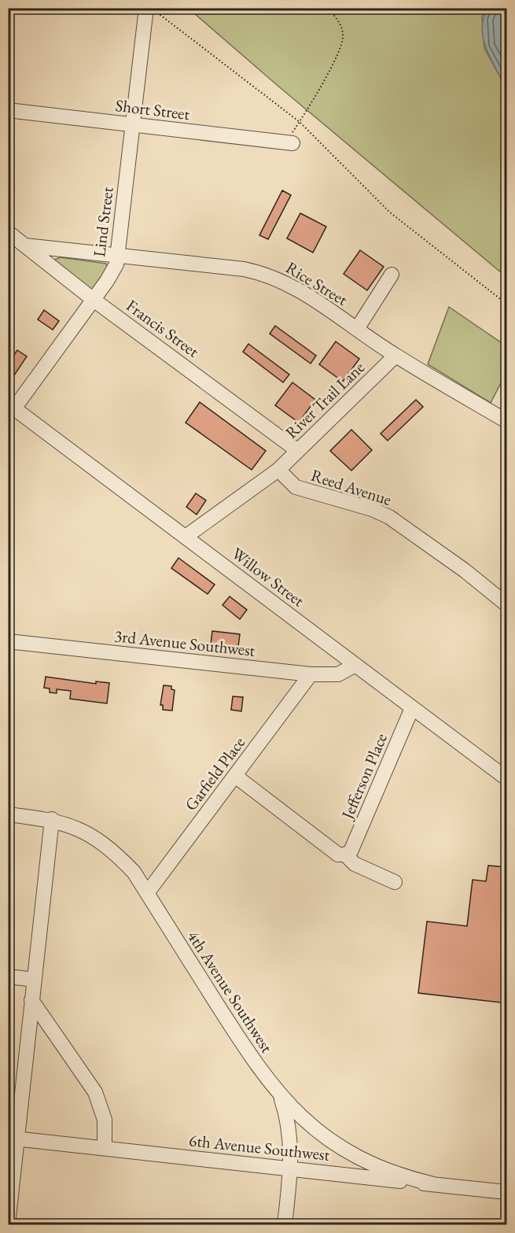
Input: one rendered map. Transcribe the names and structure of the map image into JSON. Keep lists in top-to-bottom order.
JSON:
{
  "streets": {
    "street": [
      "Short Street",
      "Lind Street",
      "Rice Street",
      "Francis Street",
      "River Trail Lane",
      "Reed Avenue",
      "Willow Street",
      "3rd Avenue Southwest",
      "Garfield Place",
      "Jefferson Place",
      "4th Avenue Southwest",
      "6th Avenue Southwest"
    ]
  },
  "crossings": [
    ["Short Street", "Lind Street"],
    ["Lind Street", "Rice Street"],
    ["Lind Street", "Francis Street"],
    ["Lind Street", "Willow Street"],
    ["Rice Street", "Francis Street"],
    ["Rice Street", "River Trail Lane"],
    ["Francis Street", "River Trail Lane"],
    ["River Trail Lane", "Reed Avenue"],
    ["Willow Street", "3rd Avenue Southwest"],
    ["Willow Street", "Jefferson Place"],
    ["3rd Avenue Southwest", "Garfield Place"],
    ["Garfield Place", "4th Avenue Southwest"],
    ["4th Avenue Southwest", "6th Avenue Southwest"]
  ]
}
